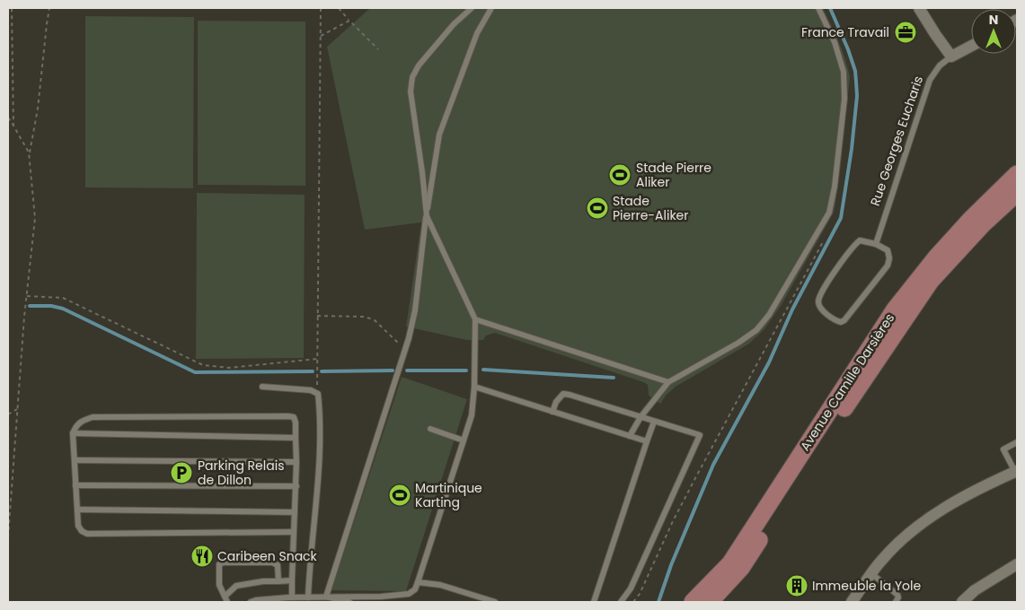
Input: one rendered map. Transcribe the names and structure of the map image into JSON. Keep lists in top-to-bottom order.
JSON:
{
  "streets": {
    "main road": ["Avenue Camille Darsières"],
    "lane": ["Rue Georges Eucharis"]
  },
  "places": {
    "office": ["France Travail"],
    "sports": ["Stade Pierre Aliker", "Stade Pierre-Aliker", "Martinique Karting"],
    "parking": ["Parking Relais de Dillon"],
    "restaurant": ["Caribeen Snack"],
    "building": ["Immeuble la Yole"]
  },
  "north": "top"
}
